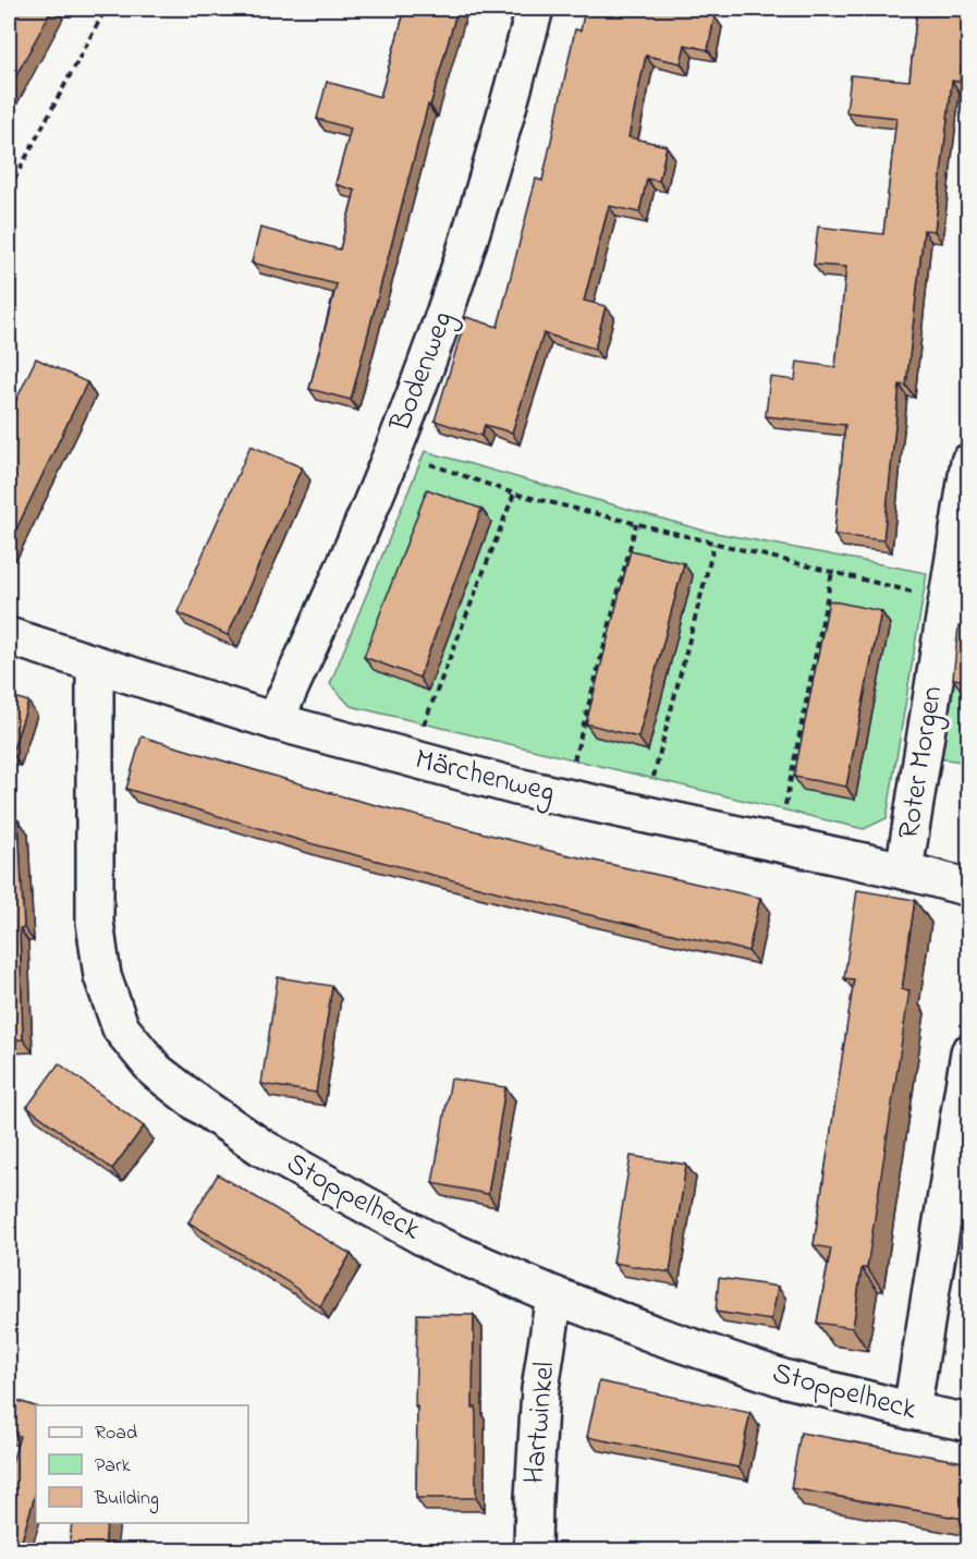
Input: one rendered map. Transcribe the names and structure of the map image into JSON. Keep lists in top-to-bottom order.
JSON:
{
  "streets": {
    "street": [
      "Bodenweg",
      "Roter Morgen",
      "Märchenweg",
      "Stoppelheck",
      "Hartwinkel"
    ]
  },
  "crossings": [
    ["Bodenweg", "Märchenweg"],
    ["Roter Morgen", "Märchenweg"],
    ["Märchenweg", "Stoppelheck"],
    ["Stoppelheck", "Hartwinkel"]
  ],
  "legend": ["Road", "Park", "Building"]
}
